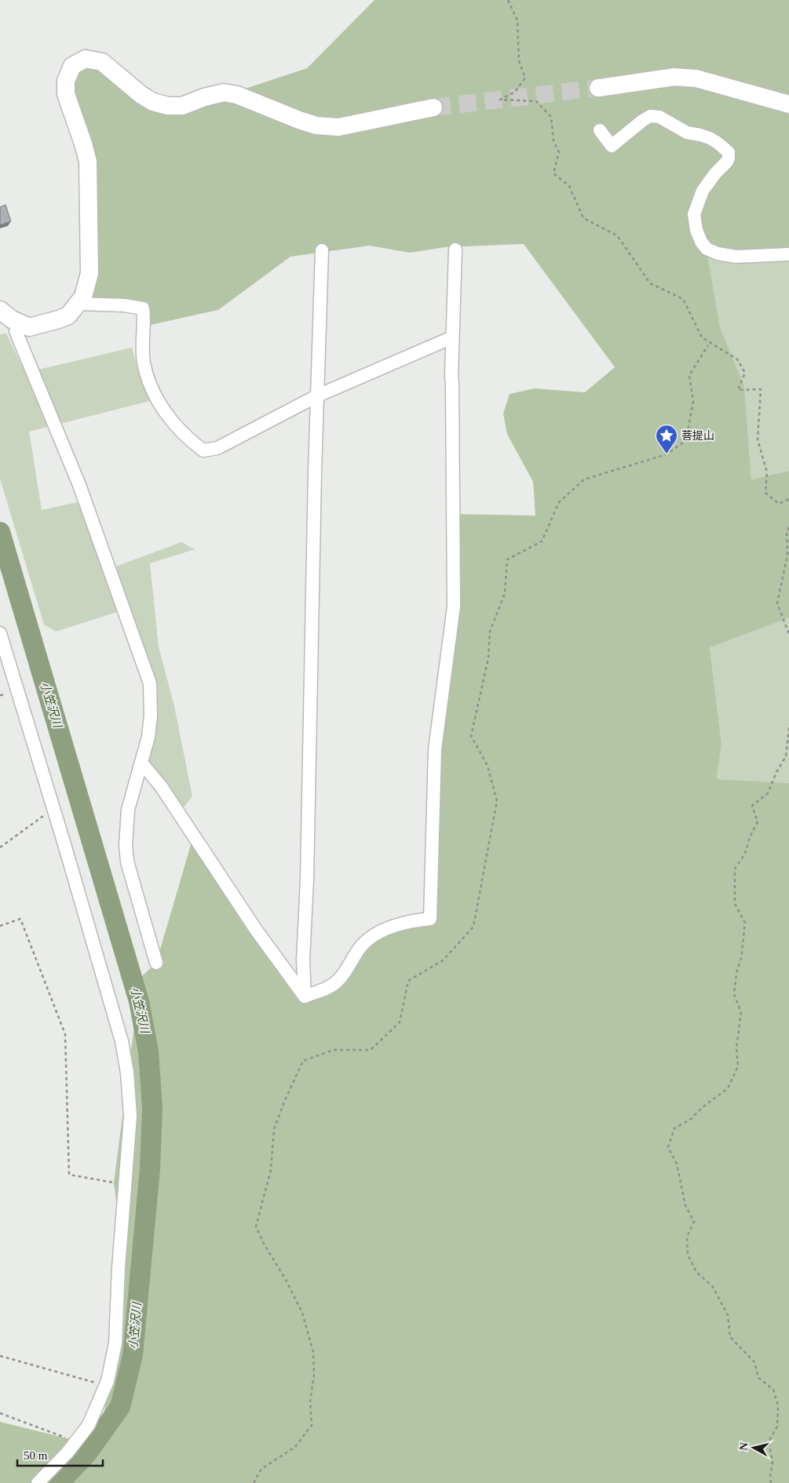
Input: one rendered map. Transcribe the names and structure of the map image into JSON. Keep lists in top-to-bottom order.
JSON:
{
  "water": ["小笠沢川"],
  "places": {
    "place": ["菩提山"]
  },
  "scale_bar": "50 m",
  "north": "left"
}
